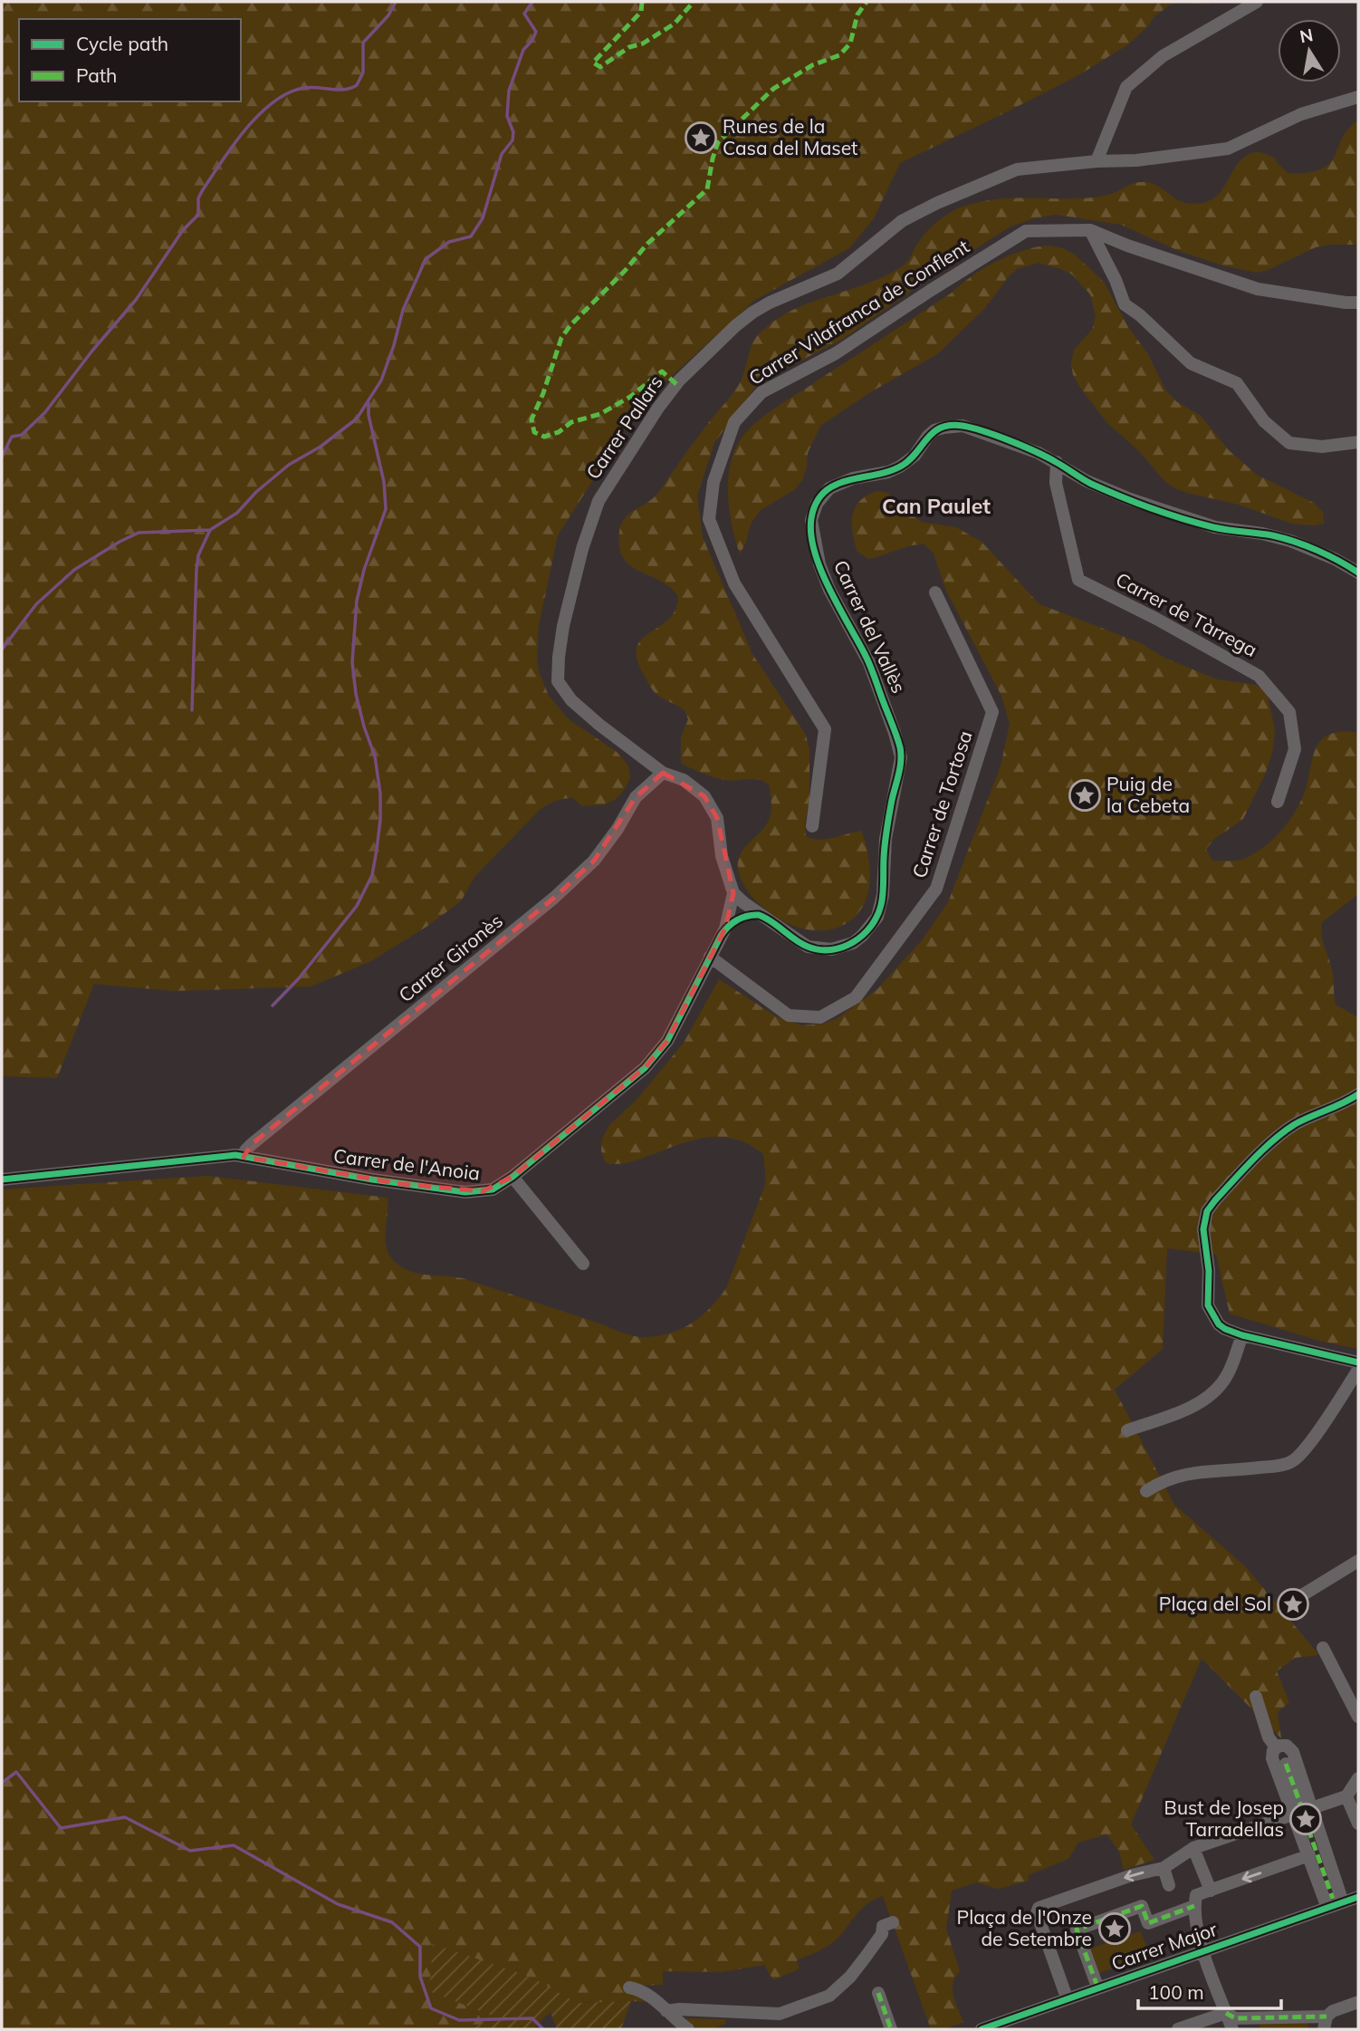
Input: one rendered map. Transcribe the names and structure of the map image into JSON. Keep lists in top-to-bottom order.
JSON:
{
  "streets": {
    "street": [
      "Carrer Vilafranca de Conflent",
      "Carrer Pallars",
      "Carrer de Tàrrega",
      "Carrer del Vallès",
      "Carrer de Tortosa",
      "Carrer Gironès",
      "Carrer de l'Anoia",
      "Carrer Major"
    ]
  },
  "crossings": [
    ["Carrer Pallars", "Carrer del Vallès"],
    ["Carrer Pallars", "Carrer Gironès"],
    ["Carrer Pallars", "Carrer de l'Anoia"],
    ["Carrer de Tàrrega", "Carrer del Vallès"],
    ["Carrer del Vallès", "Carrer de l'Anoia"],
    ["Carrer de Tortosa", "Carrer de l'Anoia"],
    ["Carrer Gironès", "Carrer de l'Anoia"]
  ],
  "districts": ["Can Paulet"],
  "places": {
    "place": [
      "Runes de la Casa del Maset",
      "Puig de la Cebeta",
      "Plaça del Sol",
      "Bust de Josep Tarradellas",
      "Plaça de l'Onze de Setembre"
    ]
  },
  "legend": ["Cycle path", "Path"],
  "scale_bar": "100 m",
  "north": "top"
}
